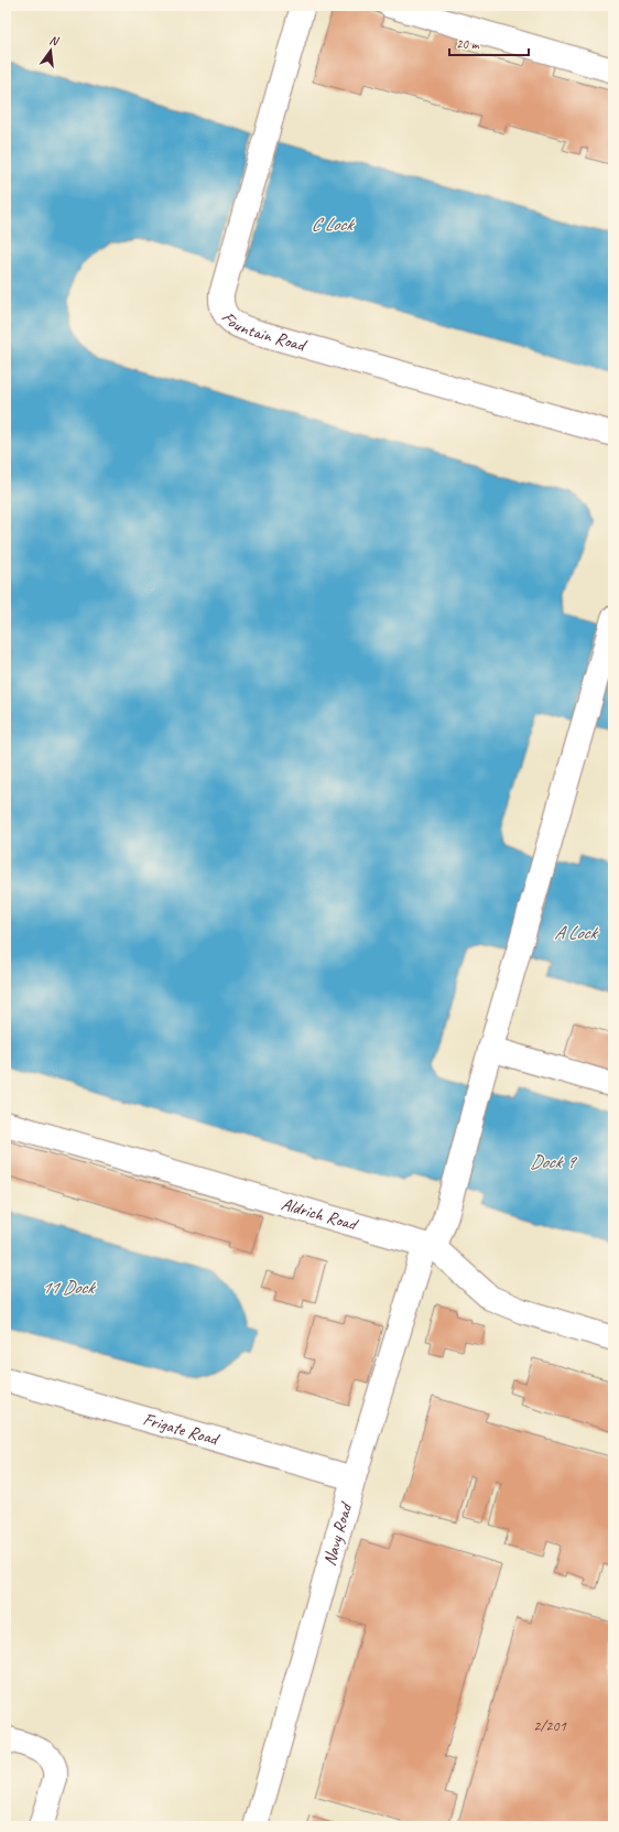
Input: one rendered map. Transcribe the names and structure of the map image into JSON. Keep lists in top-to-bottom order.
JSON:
{
  "streets": {
    "lane": [
      "Fountain Road",
      "Aldrich Road",
      "Frigate Road",
      "Navy Road"
    ]
  },
  "crossings": [
    ["Aldrich Road", "Navy Road"],
    ["Frigate Road", "Navy Road"]
  ],
  "water": [
    "C Lock",
    "A Lock",
    "Dock 9",
    "11 Dock"
  ],
  "house_numbers": ["2/201"],
  "scale_bar": "20 m",
  "north": "top"
}
